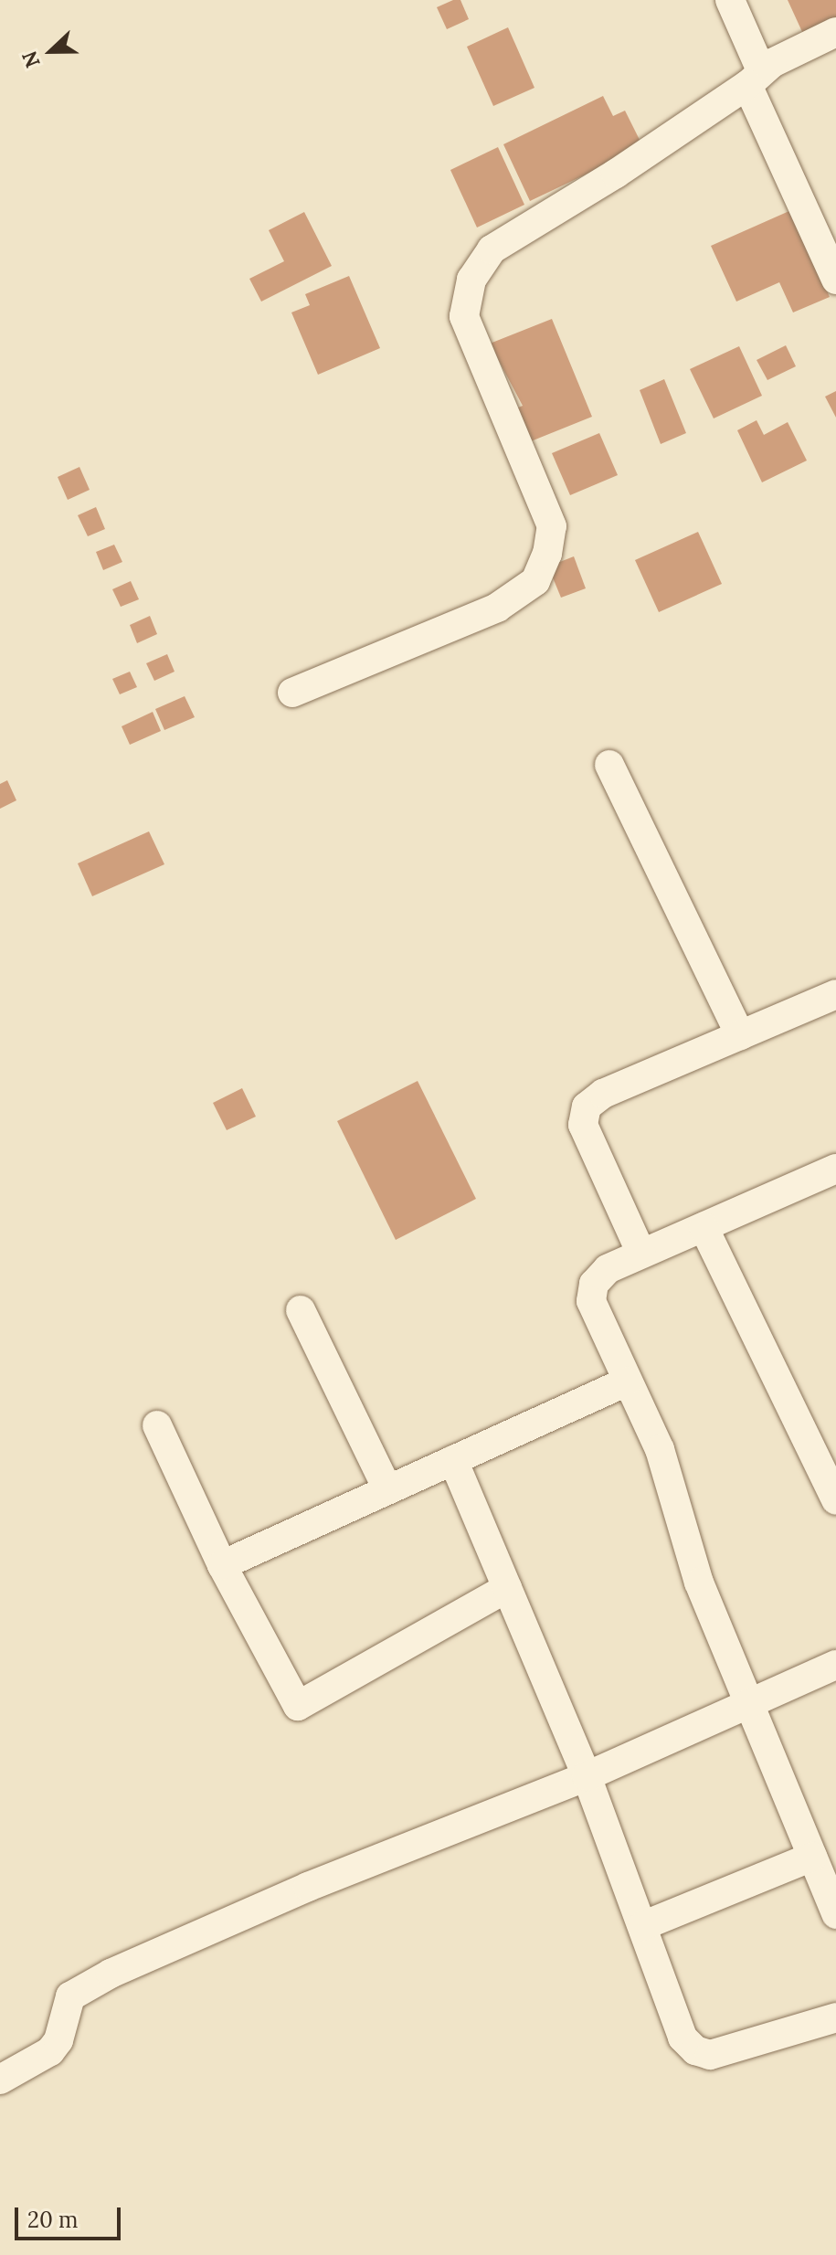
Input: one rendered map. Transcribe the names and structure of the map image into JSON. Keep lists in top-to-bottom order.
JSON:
{
  "scale_bar": "20 m",
  "north": "left"
}
